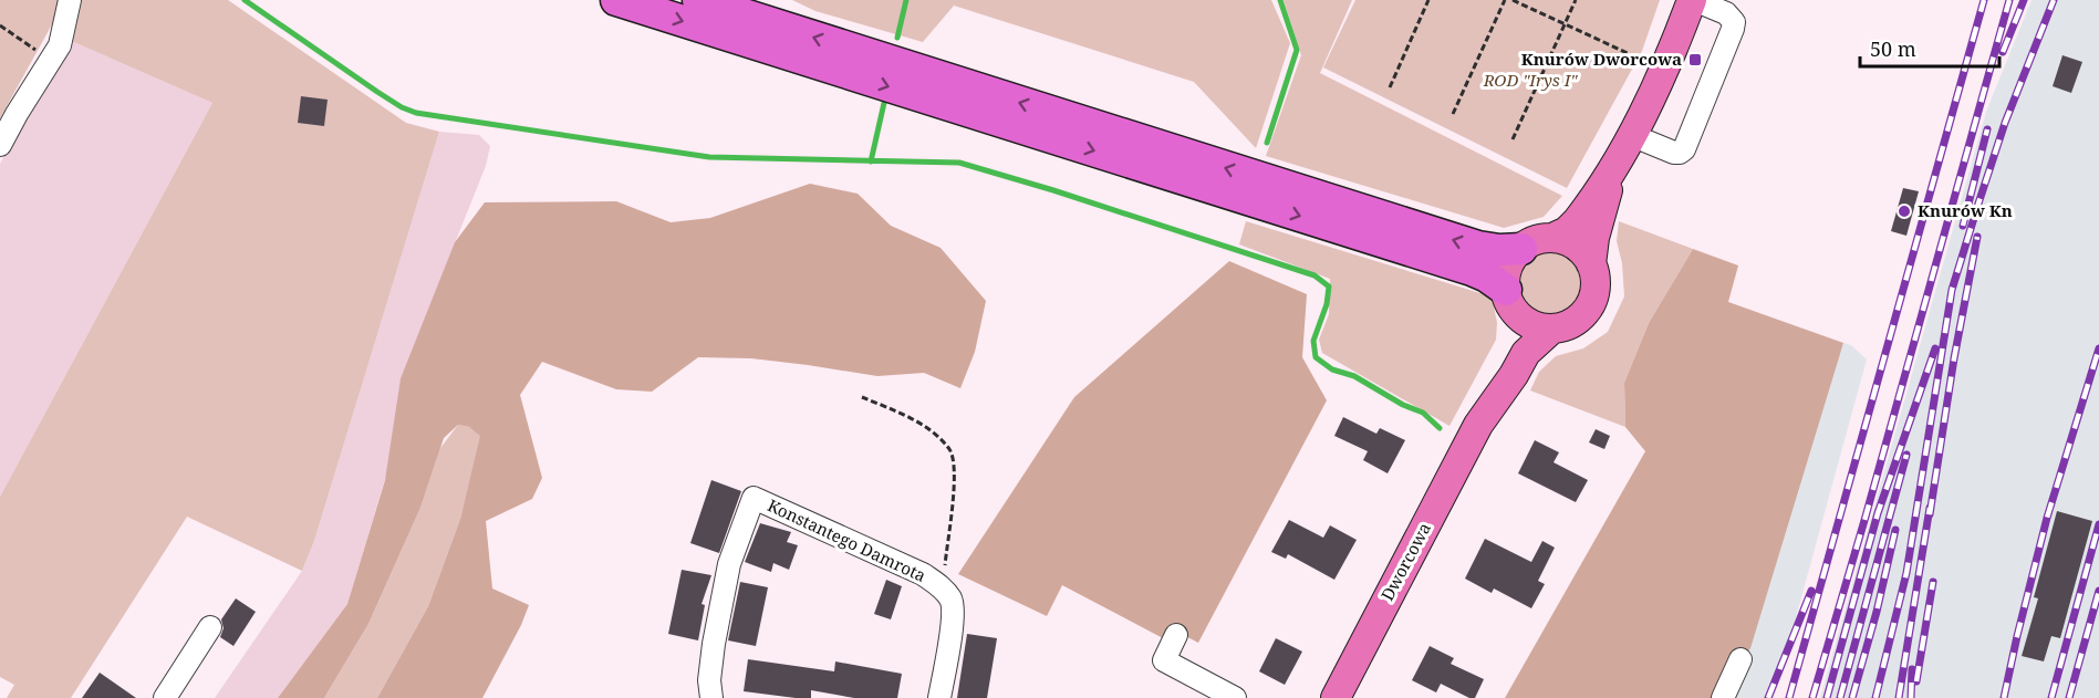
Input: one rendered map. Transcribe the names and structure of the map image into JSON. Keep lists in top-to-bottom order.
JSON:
{
  "streets": {
    "main road": ["Dworcowa"],
    "street": ["Konstantego Damrota"]
  },
  "parks": ["ROD \"Irys I\""],
  "places": {
    "transit": ["Knurów Dworcowa"],
    "other": ["Knurów Kn"]
  },
  "scale_bar": "50 m"
}
